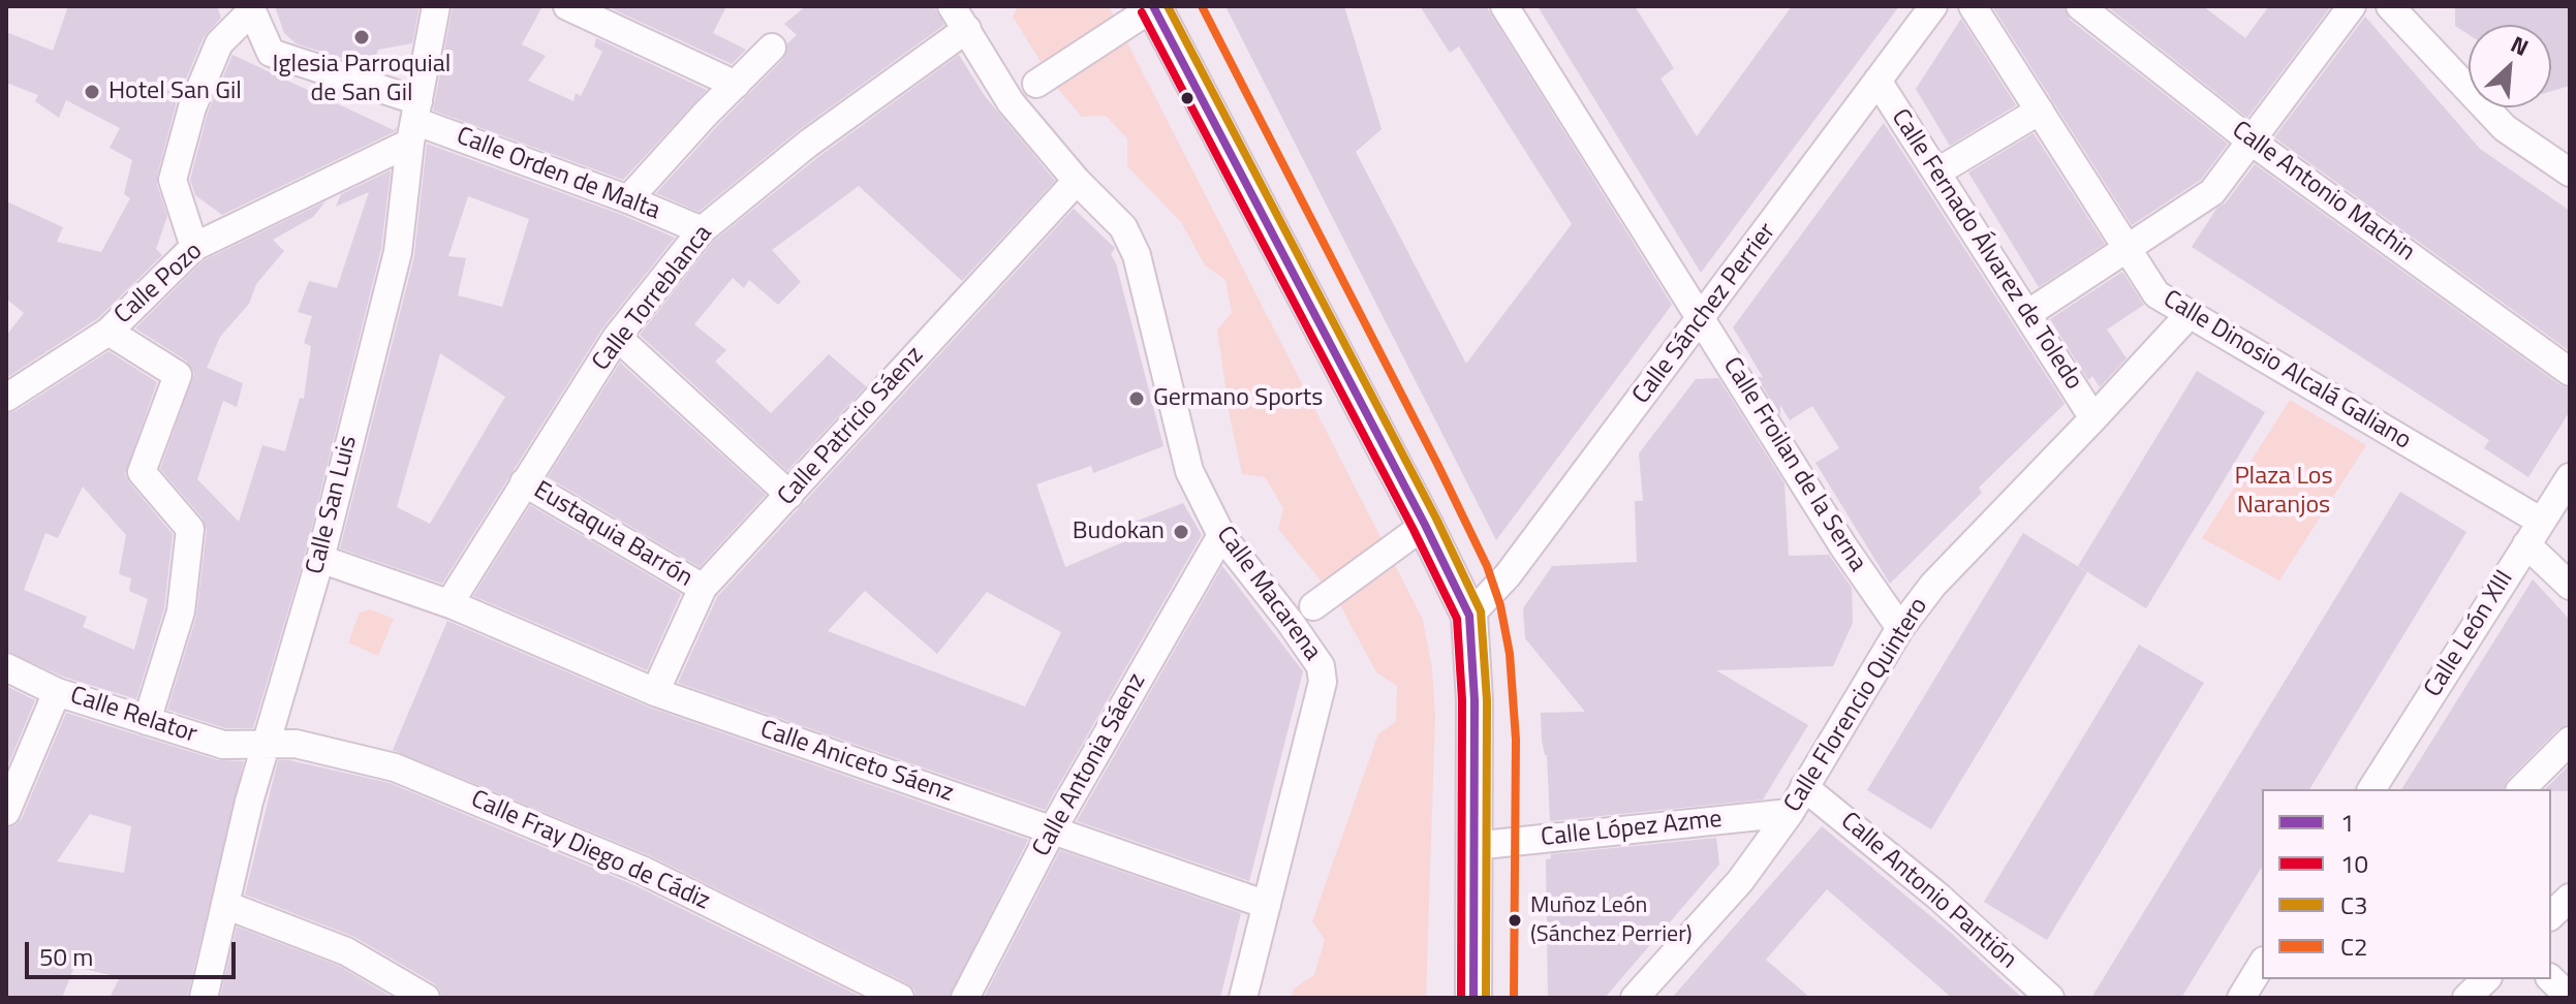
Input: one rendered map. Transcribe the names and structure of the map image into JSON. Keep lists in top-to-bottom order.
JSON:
{
  "streets": {
    "street": [
      "Calle Orden de Malta",
      "Calle Antonio Machin",
      "Calle Fernado Álvarez de Toledo",
      "Calle Pozo",
      "Calle Torreblanca",
      "Calle Sánchez Perrier",
      "Calle Dinosio Alcalá Galiano",
      "Calle Patricio Sáenz",
      "Calle Froilan de la Serna",
      "Calle San Luis",
      "Eustaquia Barrón",
      "Calle Macarena",
      "Calle León XIII",
      "Calle Florencio Quintero",
      "Calle Relator",
      "Calle Aniceto Sáenz",
      "Calle Antonia Sáenz",
      "Calle López Azme",
      "Calle Fray Diego de Cádiz",
      "Calle Antonio Pantión"
    ]
  },
  "crossings": [
    ["Calle Orden de Malta", "Calle Pozo"],
    ["Calle Orden de Malta", "Calle Torreblanca"],
    ["Calle Orden de Malta", "Calle San Luis"],
    ["Calle Fernado Álvarez de Toledo", "Calle Sánchez Perrier"],
    ["Calle Fernado Álvarez de Toledo", "Calle Florencio Quintero"],
    ["Calle Pozo", "Calle San Luis"],
    ["Calle Torreblanca", "Eustaquia Barrón"],
    ["Calle Torreblanca", "Calle Macarena"],
    ["Calle Torreblanca", "Calle Aniceto Sáenz"],
    ["Calle Sánchez Perrier", "Calle Froilan de la Serna"],
    ["Calle Dinosio Alcalá Galiano", "Calle León XIII"],
    ["Calle Dinosio Alcalá Galiano", "Calle Florencio Quintero"],
    ["Calle Patricio Sáenz", "Eustaquia Barrón"],
    ["Calle Patricio Sáenz", "Calle Macarena"],
    ["Calle Patricio Sáenz", "Calle Aniceto Sáenz"],
    ["Calle Froilan de la Serna", "Calle Florencio Quintero"],
    ["Calle San Luis", "Calle Relator"],
    ["Calle San Luis", "Calle Aniceto Sáenz"],
    ["Calle San Luis", "Calle Fray Diego de Cádiz"],
    ["Calle Macarena", "Calle Aniceto Sáenz"],
    ["Calle Macarena", "Calle Antonia Sáenz"],
    ["Calle Florencio Quintero", "Calle López Azme"],
    ["Calle Florencio Quintero", "Calle Antonio Pantión"],
    ["Calle Relator", "Calle Fray Diego de Cádiz"],
    ["Calle Aniceto Sáenz", "Calle Antonia Sáenz"]
  ],
  "parks": ["Plaza Los Naranjos"],
  "places": [
    "Iglesia Parroquial de San Gil",
    "Hotel San Gil",
    "Germano Sports",
    "Budokan",
    "Muñoz León (Sánchez Perrier)"
  ],
  "lines": [
    "transit line 1",
    "transit line C3",
    "transit line C2",
    "transit line 10"
  ],
  "legend": [
    "1",
    "10",
    "C3",
    "C2"
  ],
  "scale_bar": "50 m",
  "north": "top right"
}
